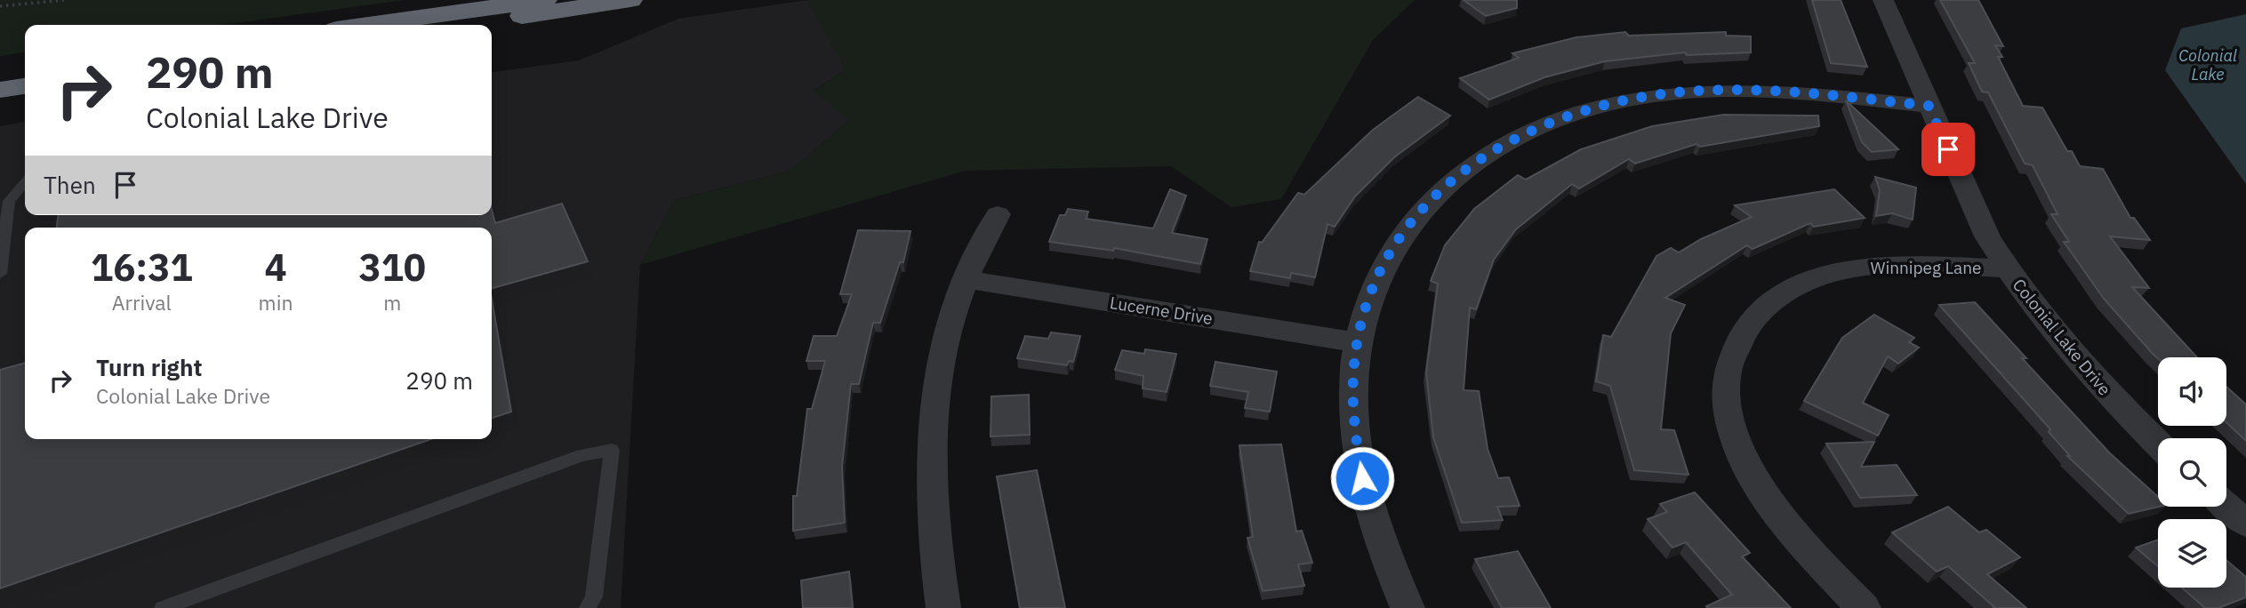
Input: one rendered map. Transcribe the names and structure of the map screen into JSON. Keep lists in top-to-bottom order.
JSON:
{
  "streets": {
    "street": ["Winnipeg Lane", "Lucerne Drive", "Colonial Lake Drive"]
  },
  "crossings": [
    ["Winnipeg Lane", "Colonial Lake Drive"]
  ],
  "water": ["Colonial Lake"],
  "page": {
    "turn": ["290 m", "Colonial Lake Drive"],
    "then": "Then",
    "eta": [
      "16:31",
      "Arrival",
      "4",
      "min",
      "310",
      "m"
    ],
    "list": [
      {
        "name": "Turn right",
        "note": "Colonial Lake Drive",
        "value": "290 m"
      }
    ]
  }
}
